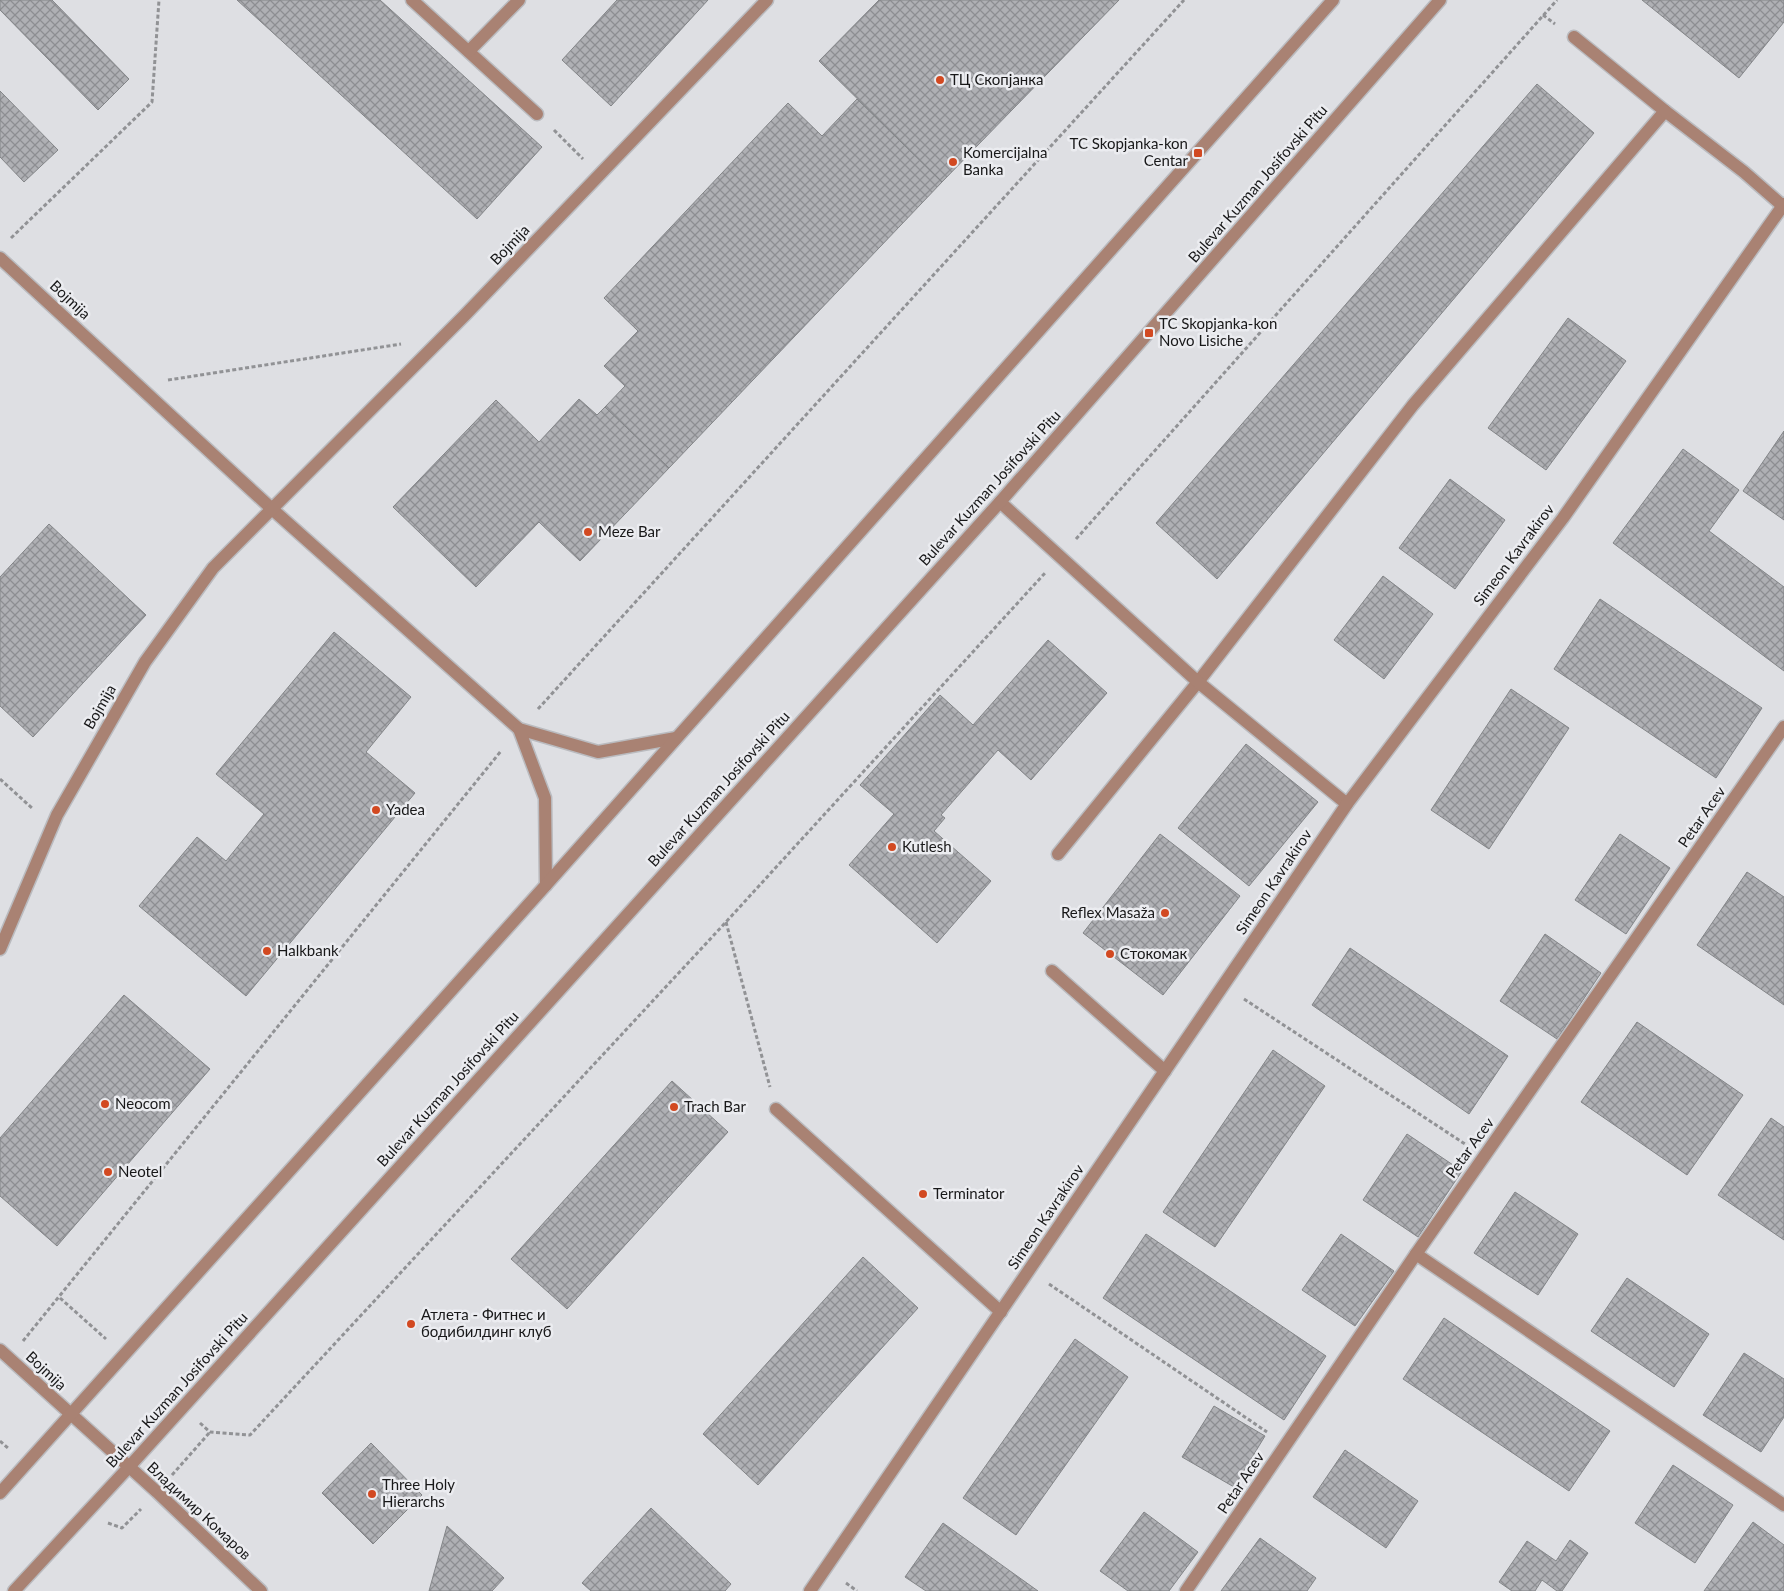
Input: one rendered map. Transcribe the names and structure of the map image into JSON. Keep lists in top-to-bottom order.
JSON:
{
  "streets": {
    "street": [
      "Bulevar Kuzman Josifovski Pitu",
      "Bojmija",
      "Simeon Kavrakirov",
      "Petar Acev",
      "Владимир Комаров"
    ]
  },
  "crossings": [
    ["Bulevar Kuzman Josifovski Pitu", "Владимир Комаров"],
    ["Bojmija", "Владимир Комаров"]
  ],
  "places": {
    "other": [
      "ТЦ Скопјанка",
      "Komercijalna Banka",
      "Meze Bar",
      "Yadea",
      "Kutlesh",
      "Reflex Masaža",
      "Halkbank",
      "Стокомак",
      "Neocom",
      "Trach Bar",
      "Neotel",
      "Terminator",
      "Атлета - Фитнес и бодибилдинг клуб",
      "Three Holy Hierarchs"
    ],
    "transit": ["TC Skopjanka-kon Centar", "TC Skopjanka-kon Novo Lisiche"]
  }
}
